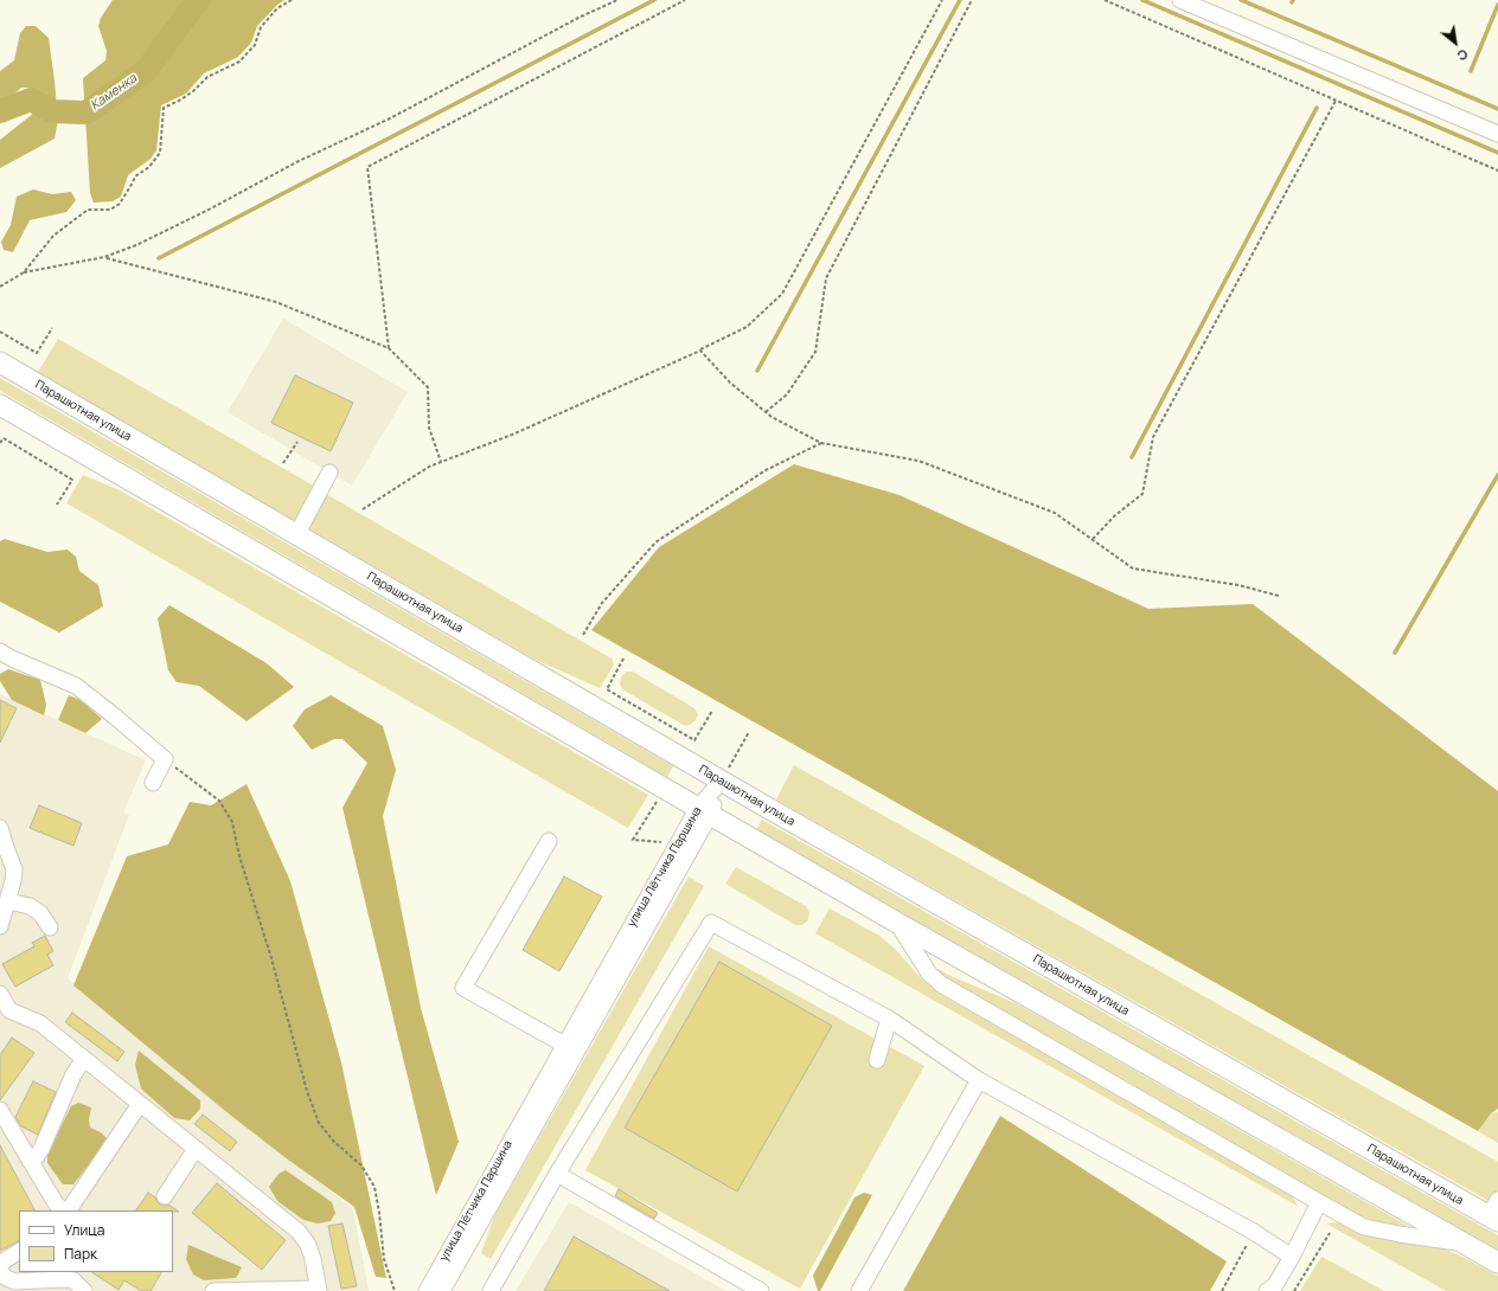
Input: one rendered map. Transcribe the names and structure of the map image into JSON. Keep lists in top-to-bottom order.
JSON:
{
  "streets": {
    "main road": ["Парашютная улица"],
    "street": ["улица Лётчика Паршина"]
  },
  "crossings": [
    ["Парашютная улица", "улица Лётчика Паршина"]
  ],
  "water": ["Каменка"],
  "legend": ["Улица", "Парк"],
  "north": "bottom right"
}
